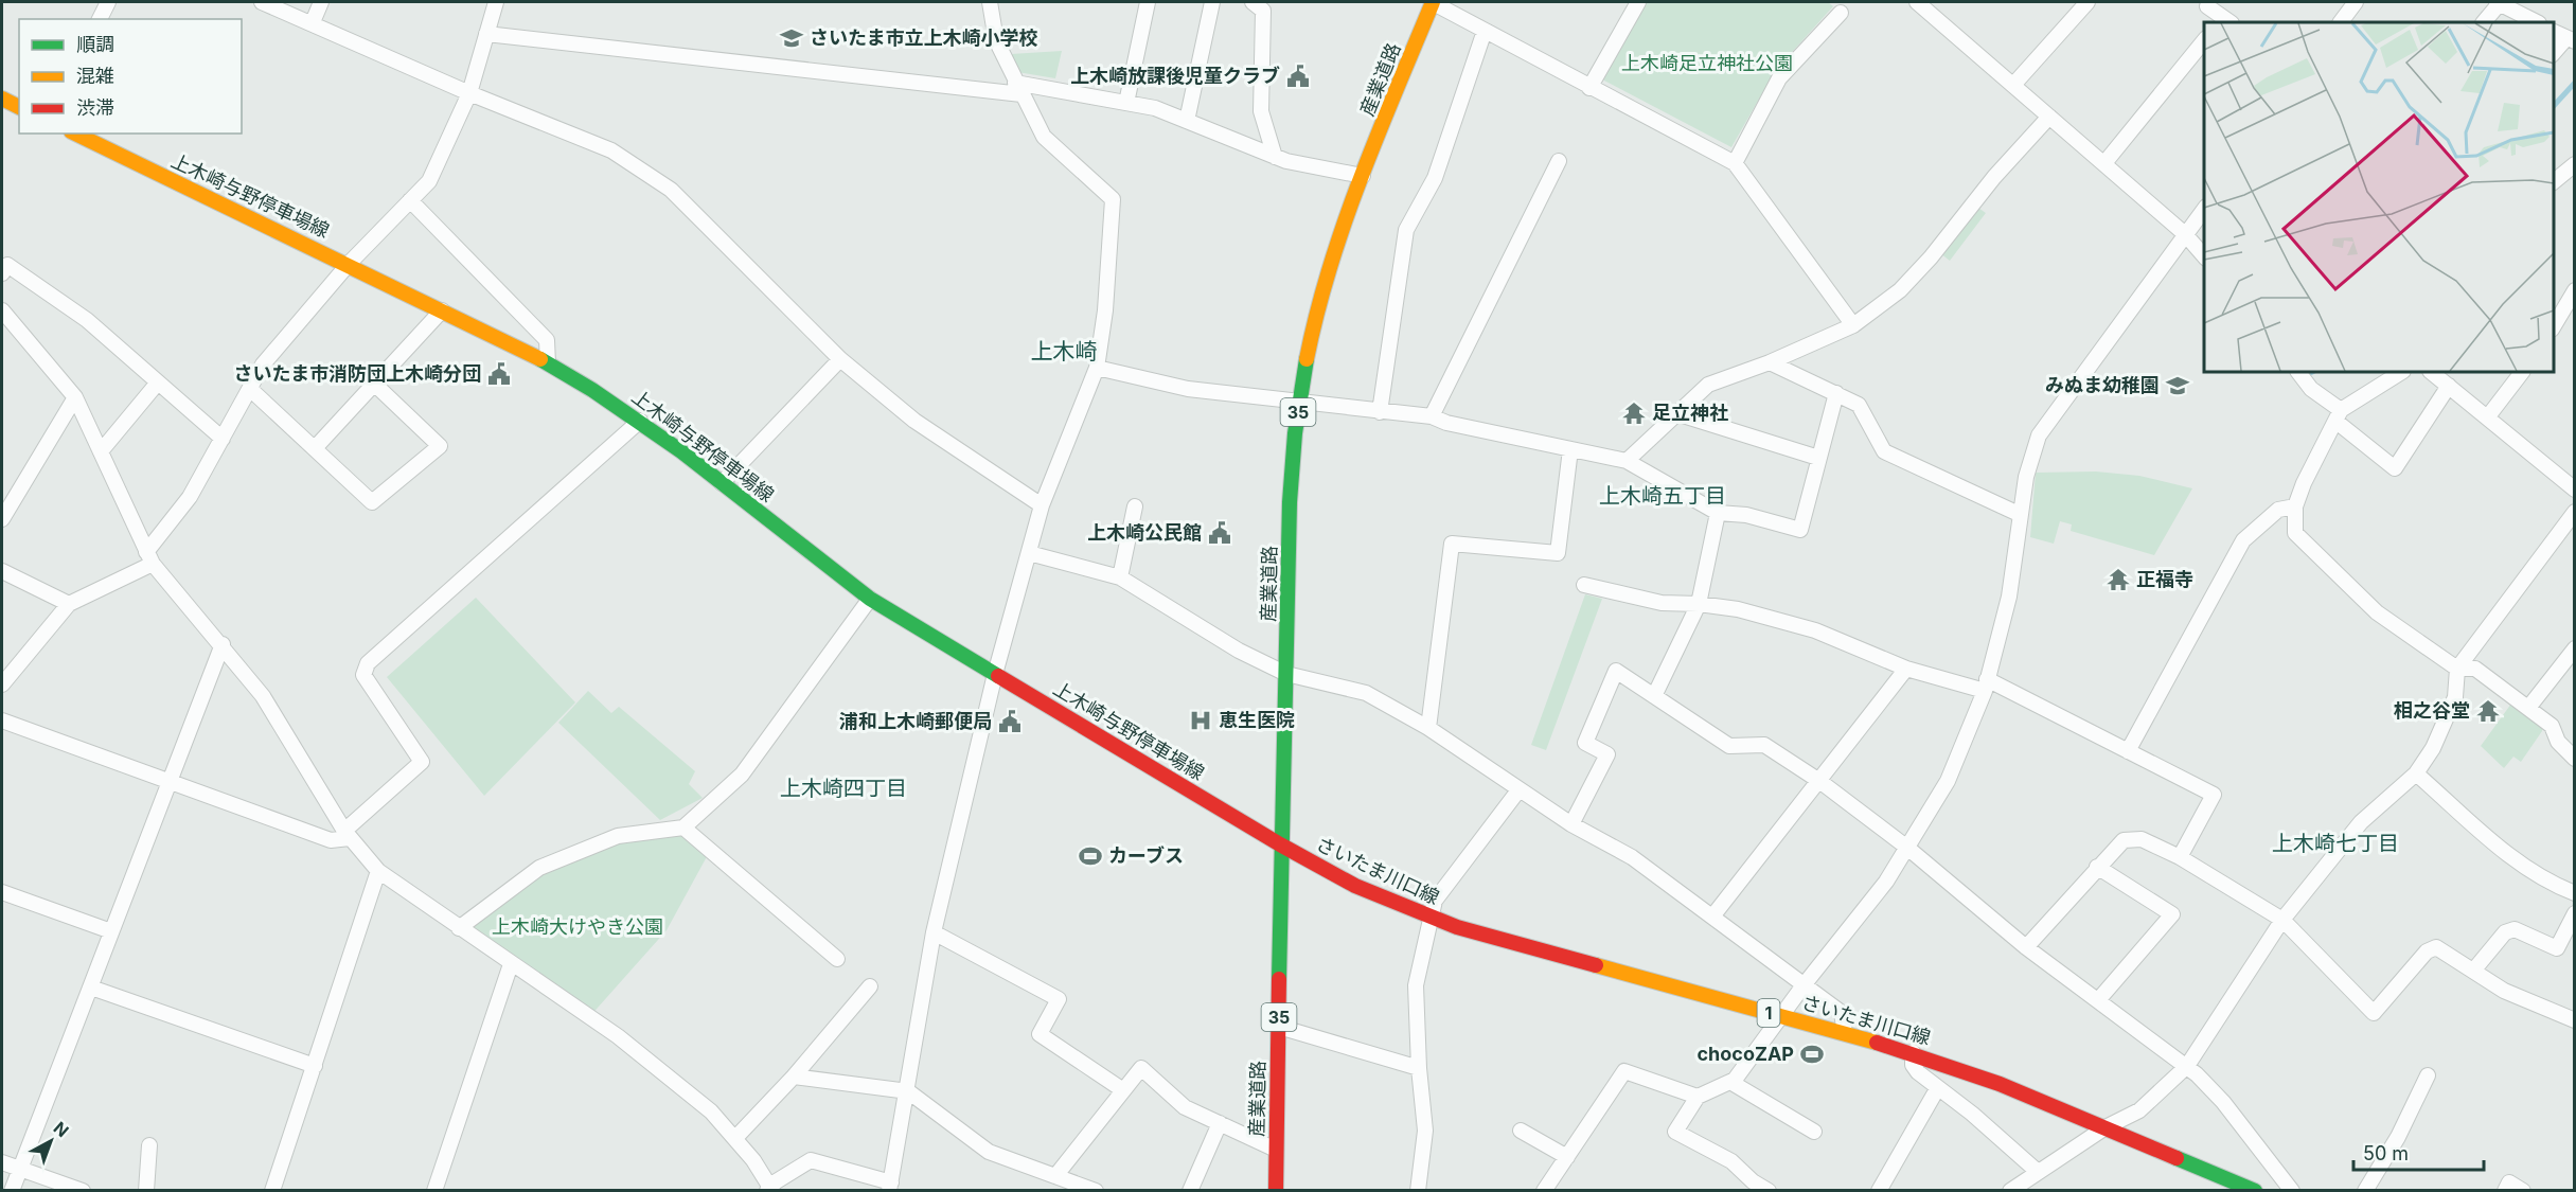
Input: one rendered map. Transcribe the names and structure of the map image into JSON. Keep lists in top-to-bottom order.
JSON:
{
  "streets": {
    "main road": [
      "産業道路",
      "上木崎与野停車場線",
      "35",
      "さいたま川口線",
      "1"
    ]
  },
  "crossings": [
    ["産業道路", "上木崎与野停車場線"],
    ["産業道路", "さいたま川口線"],
    ["上木崎与野停車場線", "さいたま川口線"]
  ],
  "districts": [
    "上木崎",
    "上木崎五丁目",
    "上木崎四丁目",
    "上木崎七丁目"
  ],
  "parks": ["上木崎足立神社公園", "上木崎大けやき公園"],
  "places": {
    "school or university": ["さいたま市立上木崎小学校", "みぬま幼稚園"],
    "public building": [
      "上木崎放課後児童クラブ",
      "さいたま市消防団上木崎分団",
      "上木崎公民館",
      "浦和上木崎郵便局"
    ],
    "temple": ["足立神社", "正福寺", "相之谷堂"],
    "hospital": ["恵生医院"],
    "sports": ["カーブス", "chocoZAP"]
  },
  "legend": ["順調", "混雑", "渋滞"],
  "scale_bar": "50 m",
  "north": "top right"
}
